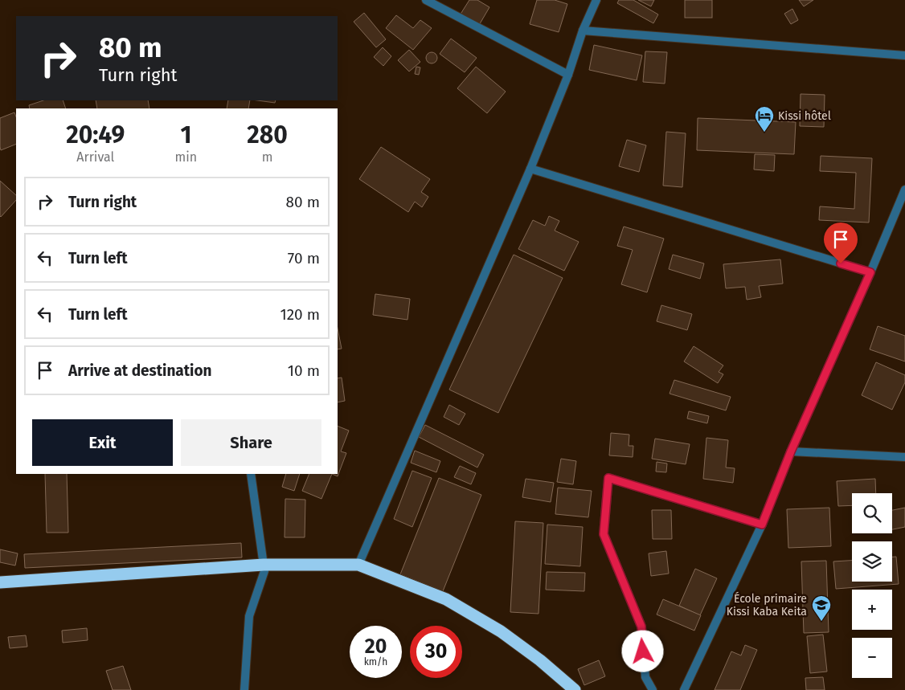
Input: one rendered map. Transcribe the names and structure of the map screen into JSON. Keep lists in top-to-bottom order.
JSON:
{
  "places": {
    "hotel": ["Kissi hôtel"],
    "school or university": ["École primaire Kissi Kaba Keita"]
  },
  "page": {
    "turn": ["80 m", "Turn right"],
    "eta": [
      "20:49",
      "Arrival",
      "1",
      "min",
      "280",
      "m"
    ],
    "list": [
      {
        "name": "Turn right",
        "value": "80 m"
      },
      {
        "name": "Turn left",
        "value": "70 m"
      },
      {
        "name": "Turn left",
        "value": "120 m"
      },
      {
        "name": "Arrive at destination",
        "value": "10 m"
      }
    ],
    "buttons": ["Exit", "Share"],
    "map_buttons": ["+", "−"],
    "speed": "20 km/h",
    "limit": "30"
  }
}
